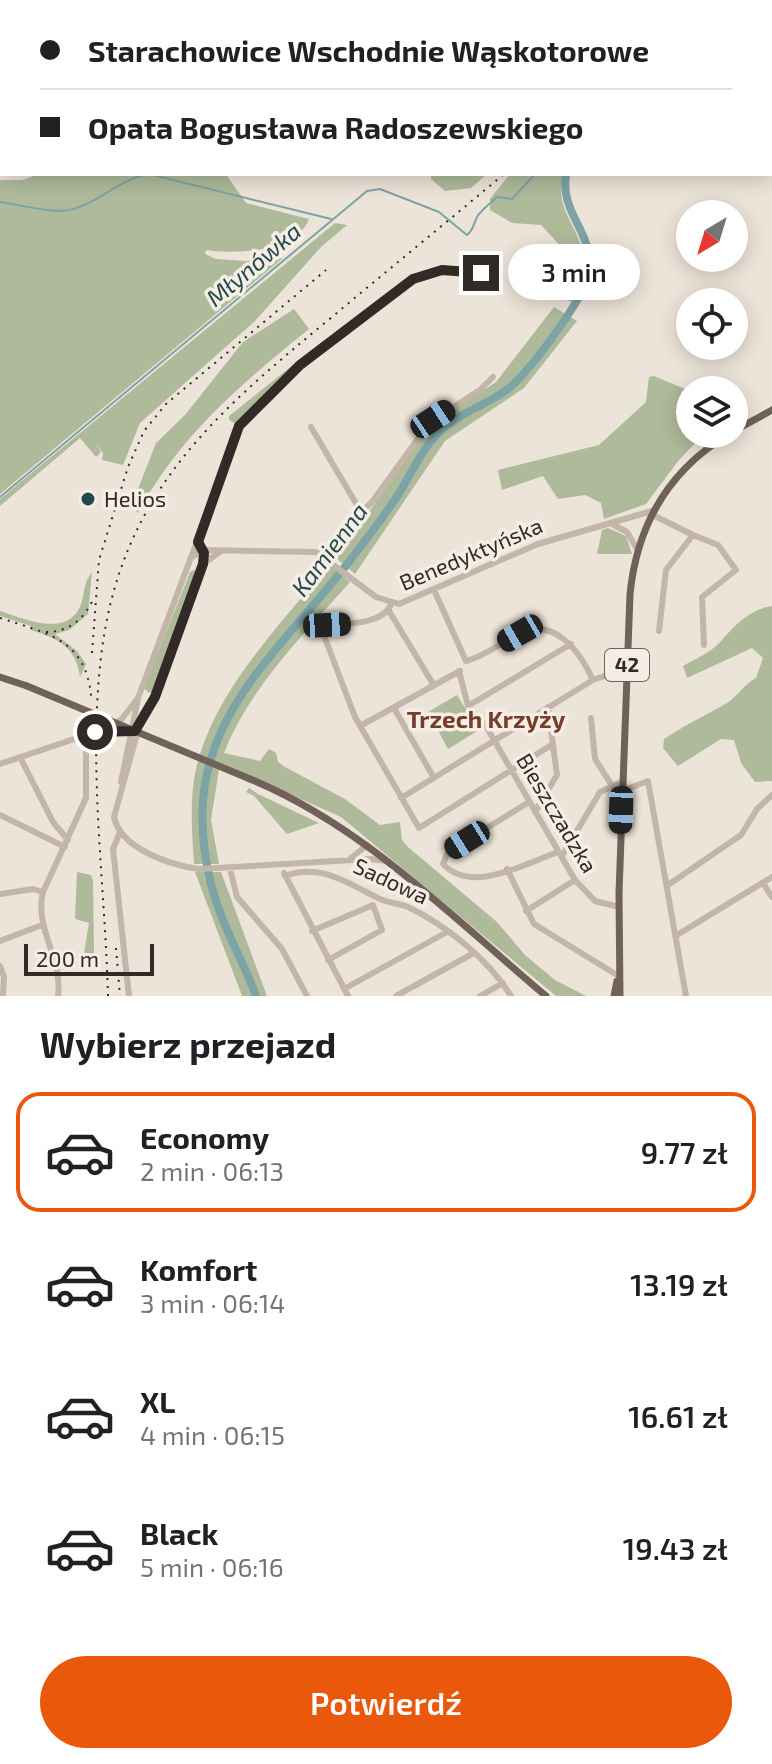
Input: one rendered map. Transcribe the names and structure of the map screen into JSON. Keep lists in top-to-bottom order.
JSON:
{
  "streets": {
    "main road": ["42"],
    "street": ["Benedyktyńska", "Bieszczadzka", "Sadowa"]
  },
  "crossings": [
    ["Benedyktyńska", "42"],
    ["42", "Bieszczadzka"]
  ],
  "districts": ["Trzech Krzyży"],
  "water": ["Młynówka", "Kamienna"],
  "places": ["Helios"],
  "scale_bar": "200 m",
  "north": "bottom left",
  "page": {
    "banner": ["Starachowice Wschodnie Wąskotorowe", "Opata Bogusława Radoszewskiego"],
    "bubble": "3 min",
    "scale": "200 m",
    "heading": "Wybierz przejazd",
    "list": [
      {
        "name": "Economy",
        "note": "2 min · 06:13",
        "value": "9.77 zł"
      },
      {
        "name": "Komfort",
        "note": "3 min · 06:14",
        "value": "13.19 zł"
      },
      {
        "name": "XL",
        "note": "4 min · 06:15",
        "value": "16.61 zł"
      },
      {
        "name": "Black",
        "note": "5 min · 06:16",
        "value": "19.43 zł"
      }
    ],
    "buttons": "Potwierdź"
  }
}
